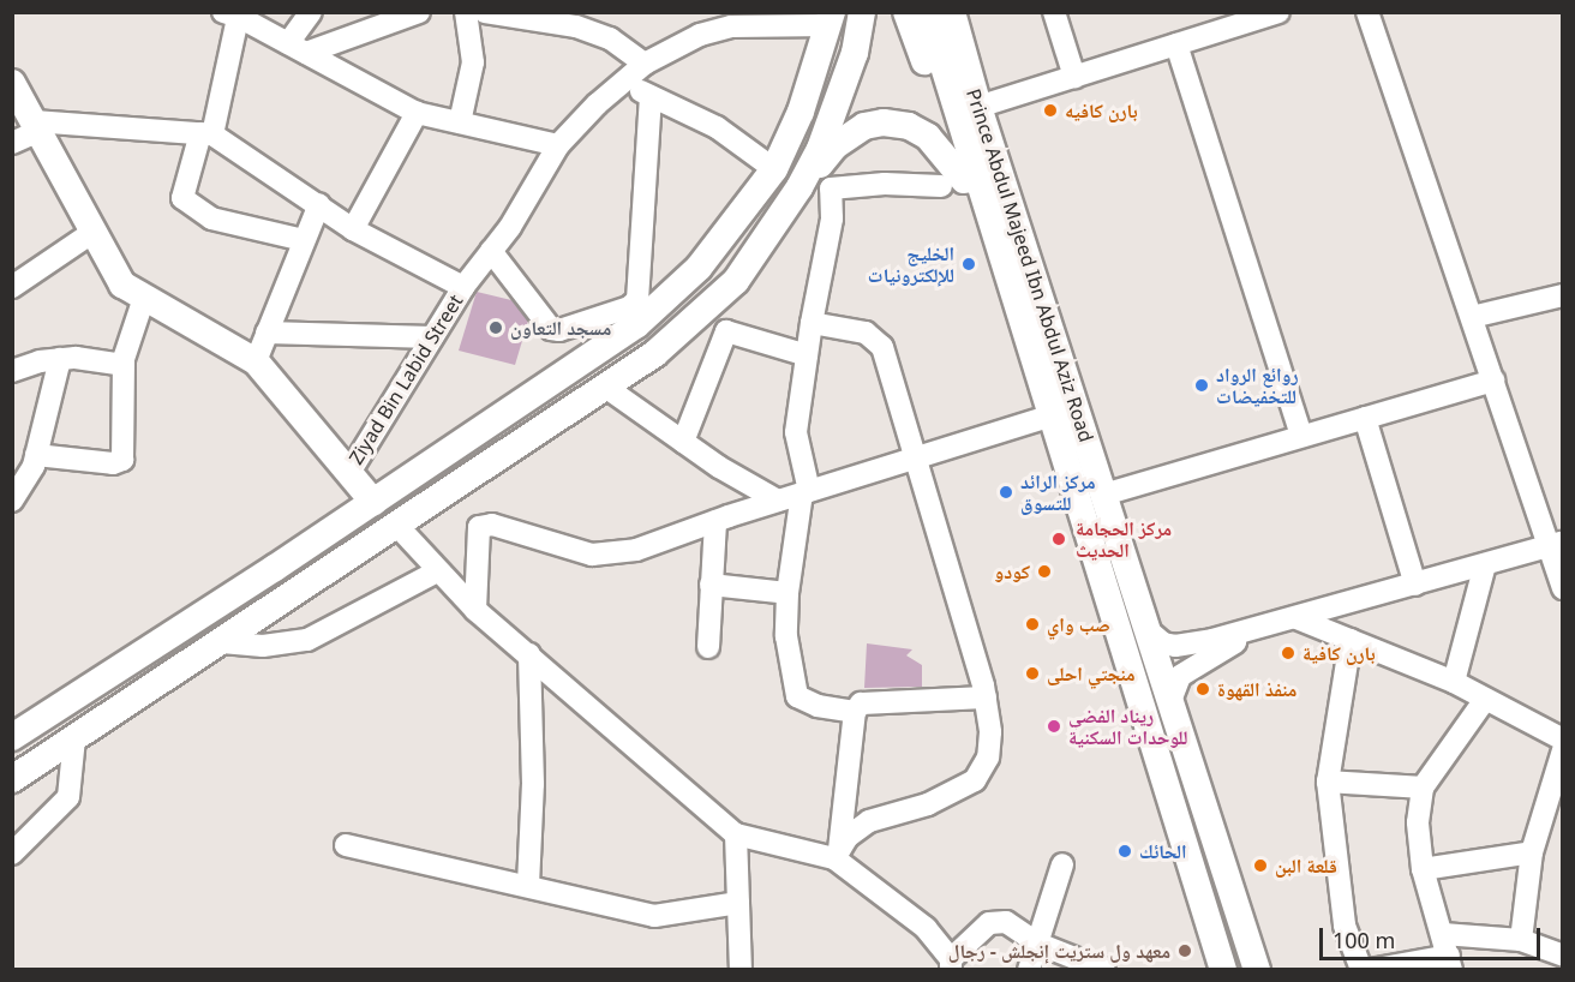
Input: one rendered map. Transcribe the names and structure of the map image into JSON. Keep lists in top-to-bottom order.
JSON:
{
  "streets": {
    "main road": ["Prince Abdul Majeed Ibn Abdul Aziz Road", "Ziyad Bin Labid Street"]
  },
  "places": [
    "بارن كافيه",
    "الخليج للإلكترونيات",
    "مسجد التعاون",
    "روائع الرواد للتخفيضات",
    "مركز الرائد للتسوق",
    "مركز الحجامة الحديث",
    "كودو",
    "صب واي",
    "بارن كافية",
    "منجتي احلى",
    "منفذ القهوة",
    "ريناد الفضي للوحدات السكنية",
    "الحائك",
    "قلعة البن",
    "معهد ول ستريت إنجلش - رجال"
  ],
  "scale_bar": "100 m"
}
